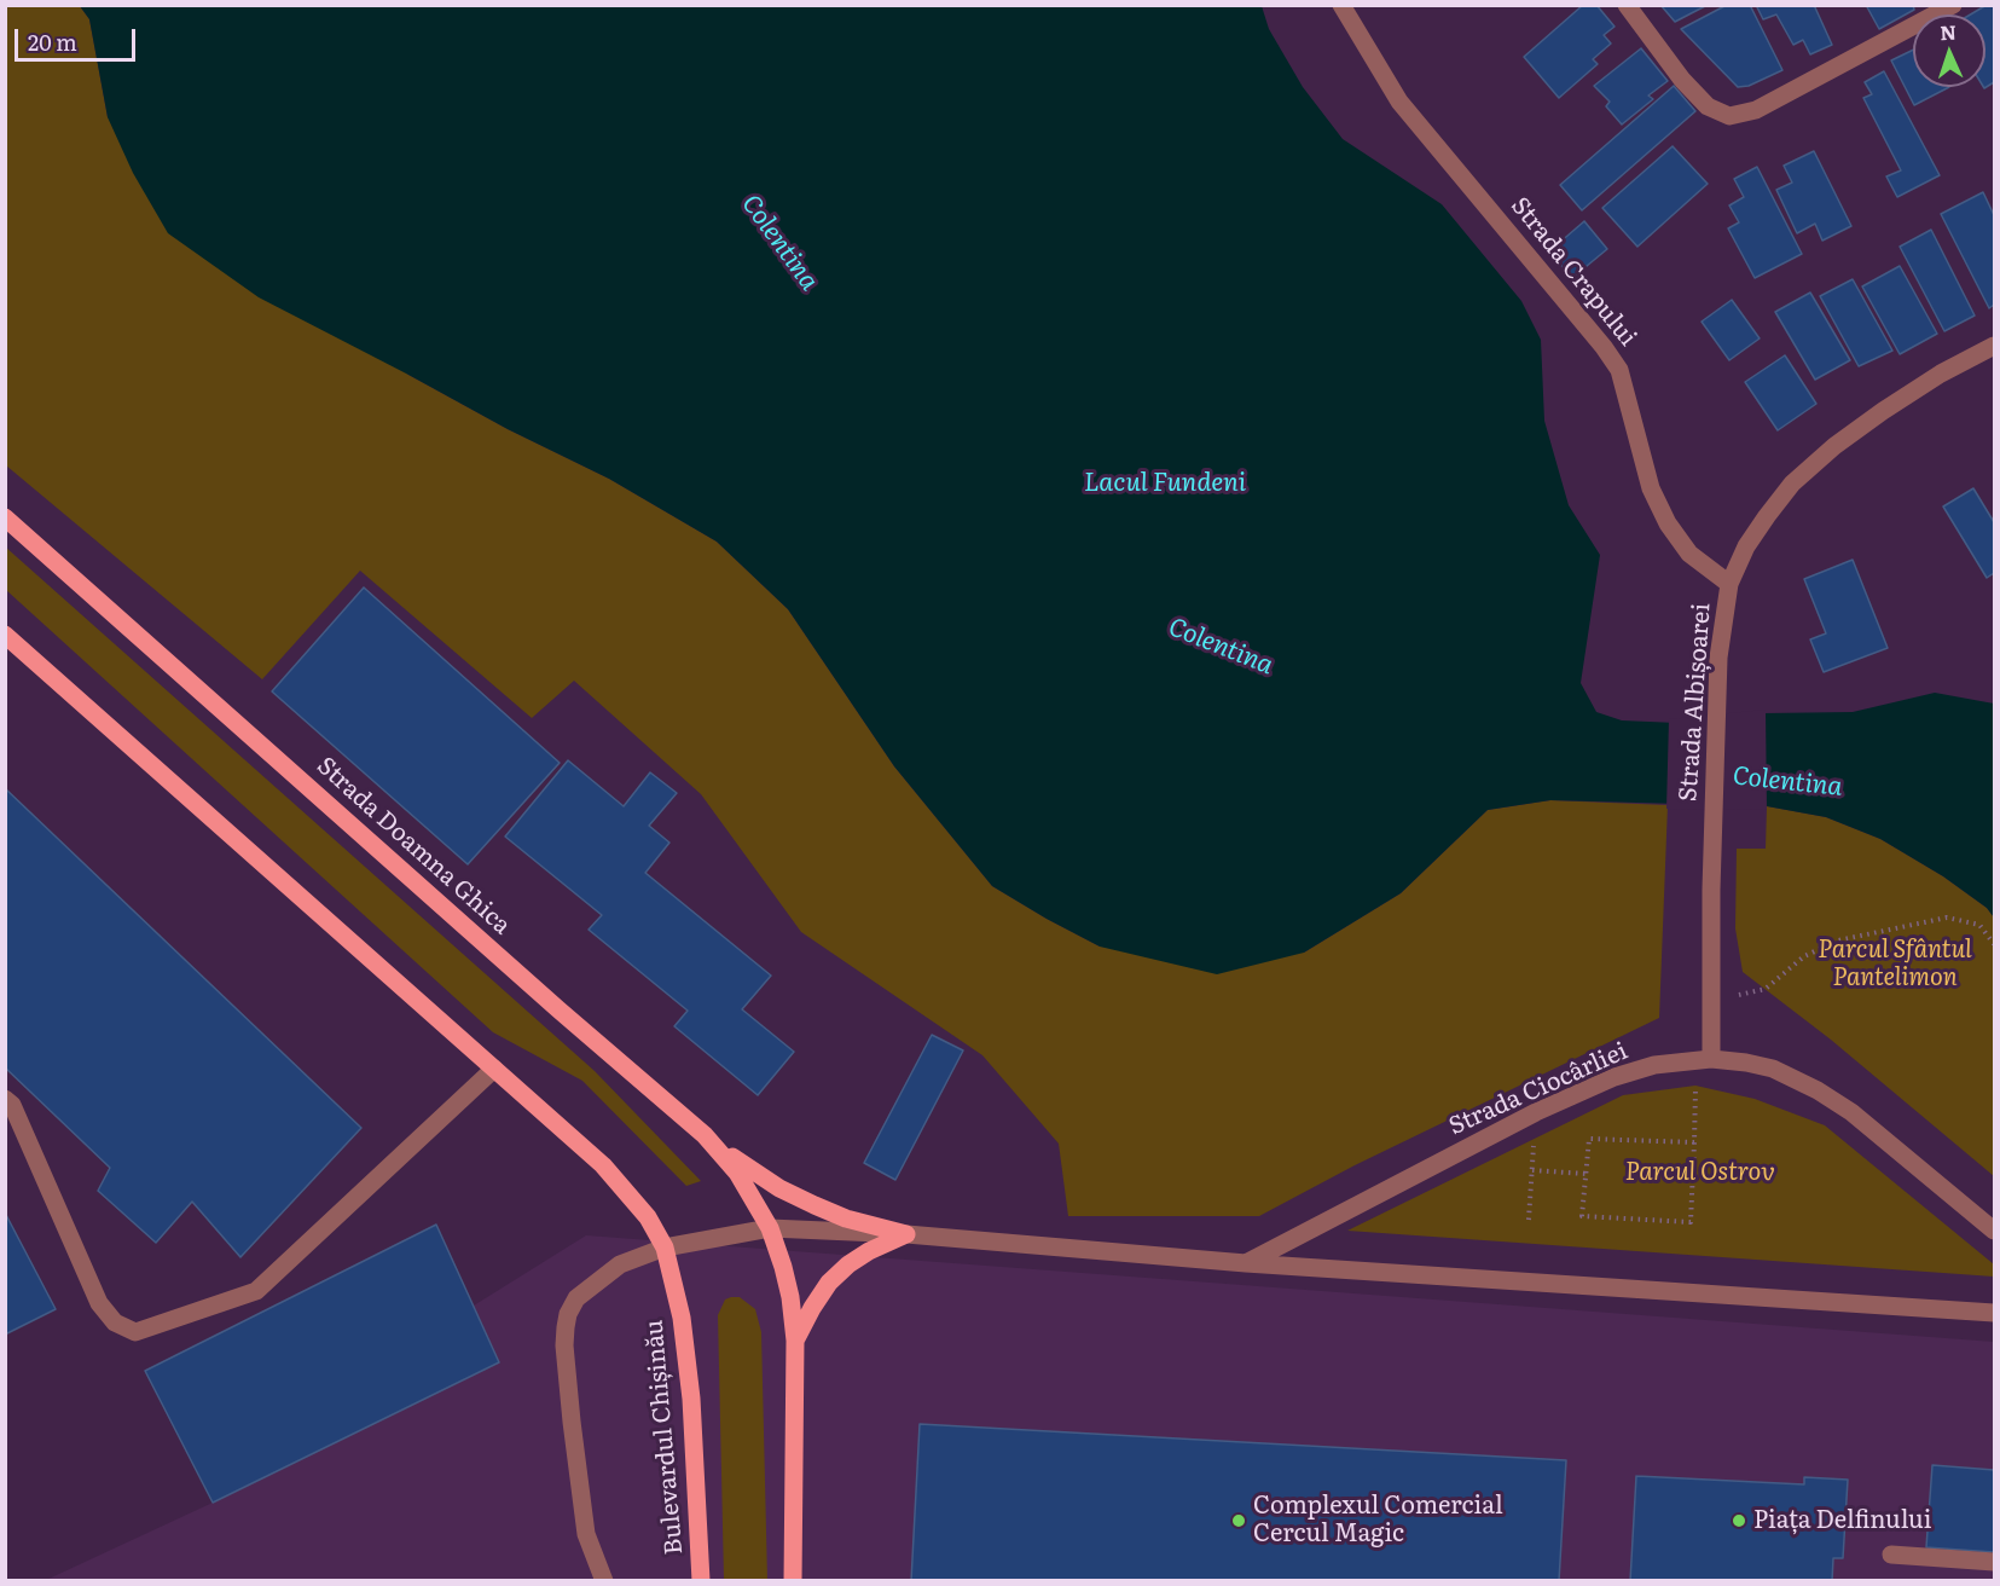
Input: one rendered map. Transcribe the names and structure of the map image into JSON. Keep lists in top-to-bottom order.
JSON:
{
  "streets": {
    "main road": ["Strada Doamna Ghica", "Bulevardul Chișinău"],
    "street": ["Strada Crapului", "Strada Albișoarei", "Strada Ciocârliei"]
  },
  "crossings": [
    ["Strada Crapului", "Strada Albișoarei"],
    ["Strada Albișoarei", "Strada Ciocârliei"]
  ],
  "water": ["Colentina", "Lacul Fundeni"],
  "parks": ["Parcul Sfântul Pantelimon", "Parcul Ostrov"],
  "places": ["Complexul Comercial Cercul Magic", "Piața Delfinului"],
  "scale_bar": "20 m",
  "north": "top"
}
